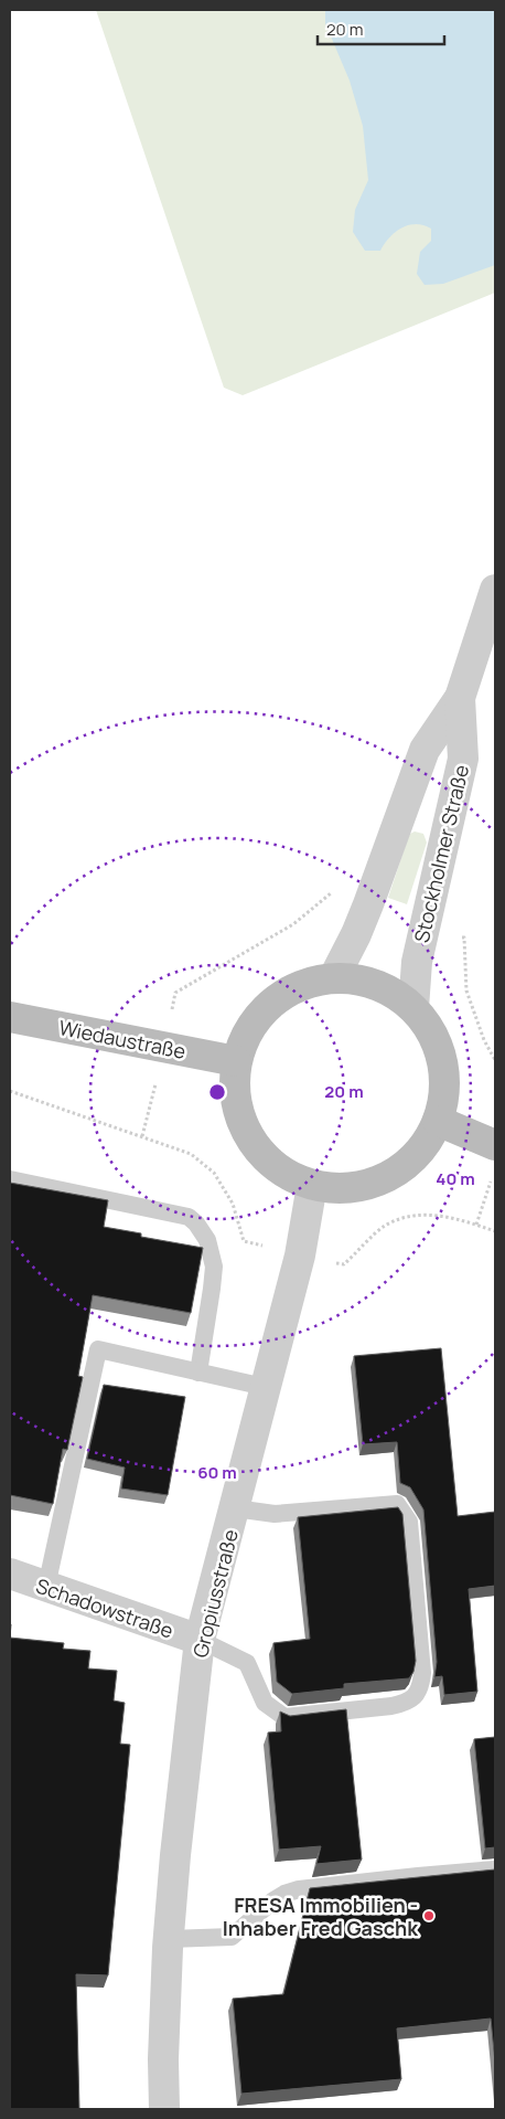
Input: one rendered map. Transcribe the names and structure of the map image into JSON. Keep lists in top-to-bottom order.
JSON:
{
  "streets": {
    "main road": ["Wiedaustraße"],
    "street": ["Stockholmer Straße", "Gropiusstraße", "Schadowstraße"]
  },
  "crossings": [
    ["Gropiusstraße", "Schadowstraße"]
  ],
  "places": ["FRESA Immobilien - Inhaber Fred Gaschk"],
  "scale_bar": "20 m",
  "rings": ["20 m", "40 m", "60 m"]
}
